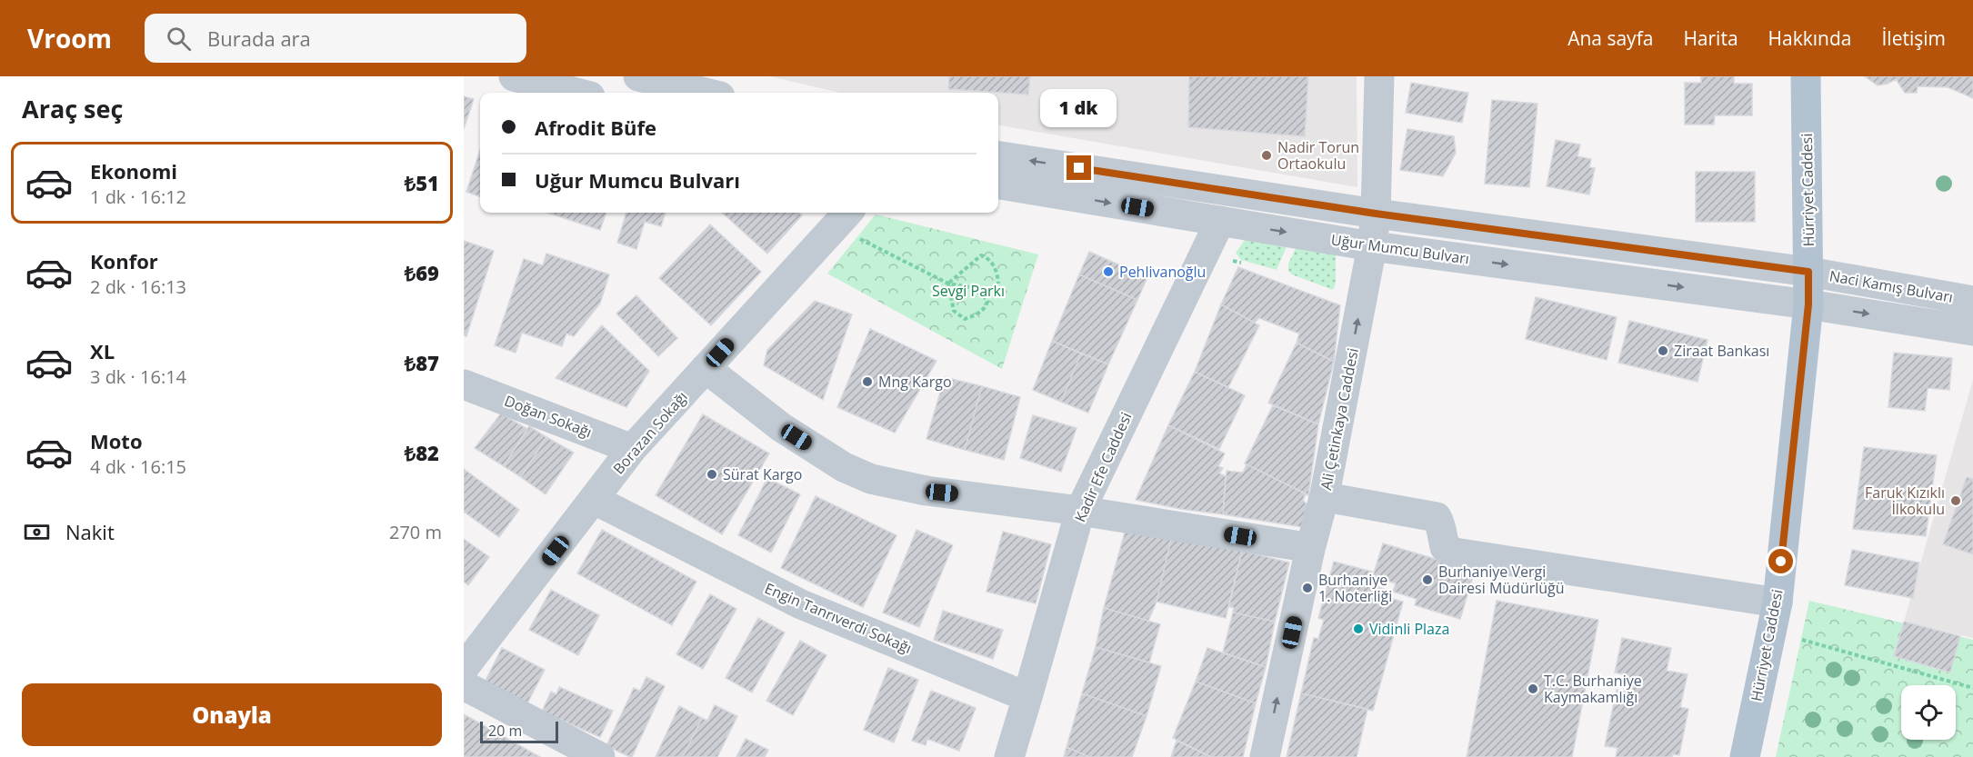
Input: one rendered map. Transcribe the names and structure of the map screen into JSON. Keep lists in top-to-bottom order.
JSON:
{
  "streets": {
    "main road": ["Hürriyet Caddesi"],
    "street": [
      "Uğur Mumcu Bulvarı",
      "Naci Kamış Bulvarı",
      "Doğan Sokağı",
      "Ali Çetinkaya Caddesi",
      "Borazan Sokağı",
      "Kadir Efe Caddesi",
      "Engin Tanrıverdi Sokağı"
    ]
  },
  "crossings": [
    ["Hürriyet Caddesi", "Uğur Mumcu Bulvarı"],
    ["Hürriyet Caddesi", "Naci Kamış Bulvarı"],
    ["Uğur Mumcu Bulvarı", "Naci Kamış Bulvarı"],
    ["Uğur Mumcu Bulvarı", "Ali Çetinkaya Caddesi"],
    ["Uğur Mumcu Bulvarı", "Kadir Efe Caddesi"],
    ["Doğan Sokağı", "Borazan Sokağı"],
    ["Borazan Sokağı", "Engin Tanrıverdi Sokağı"],
    ["Kadir Efe Caddesi", "Engin Tanrıverdi Sokağı"]
  ],
  "one_way": ["Ali Çetinkaya Caddesi"],
  "parks": ["Sevgi Parkı"],
  "places": [
    "Nadir Torun Ortaokulu",
    "Pehlivanoğlu",
    "Ziraat Bankası",
    "Mng Kargo",
    "Sürat Kargo",
    "Faruk Kızıklı İlkokulu",
    "Burhaniye Vergi Dairesi Müdürlüğü",
    "Burhaniye 1. Noterliği",
    "Vidinli Plaza",
    "T.C. Burhaniye Kaymakamlığı"
  ],
  "scale_bar": "20 m",
  "page": {
    "header": "Vroom",
    "search": "Burada ara",
    "nav": [
      "Ana sayfa",
      "Harita",
      "Hakkında",
      "İletişim"
    ],
    "heading": "Araç seç",
    "bubble": "1 dk",
    "banner": ["Afrodit Büfe", "Uğur Mumcu Bulvarı"],
    "list": [
      {
        "name": "Ekonomi",
        "note": "1 dk · 16:12",
        "value": "₺51"
      },
      {
        "name": "Konfor",
        "note": "2 dk · 16:13",
        "value": "₺69"
      },
      {
        "name": "XL",
        "note": "3 dk · 16:14",
        "value": "₺87"
      },
      {
        "name": "Moto",
        "note": "4 dk · 16:15",
        "value": "₺82"
      }
    ],
    "pay": ["Nakit", "270 m"],
    "buttons": "Onayla",
    "scale": "20 m"
  }
}
